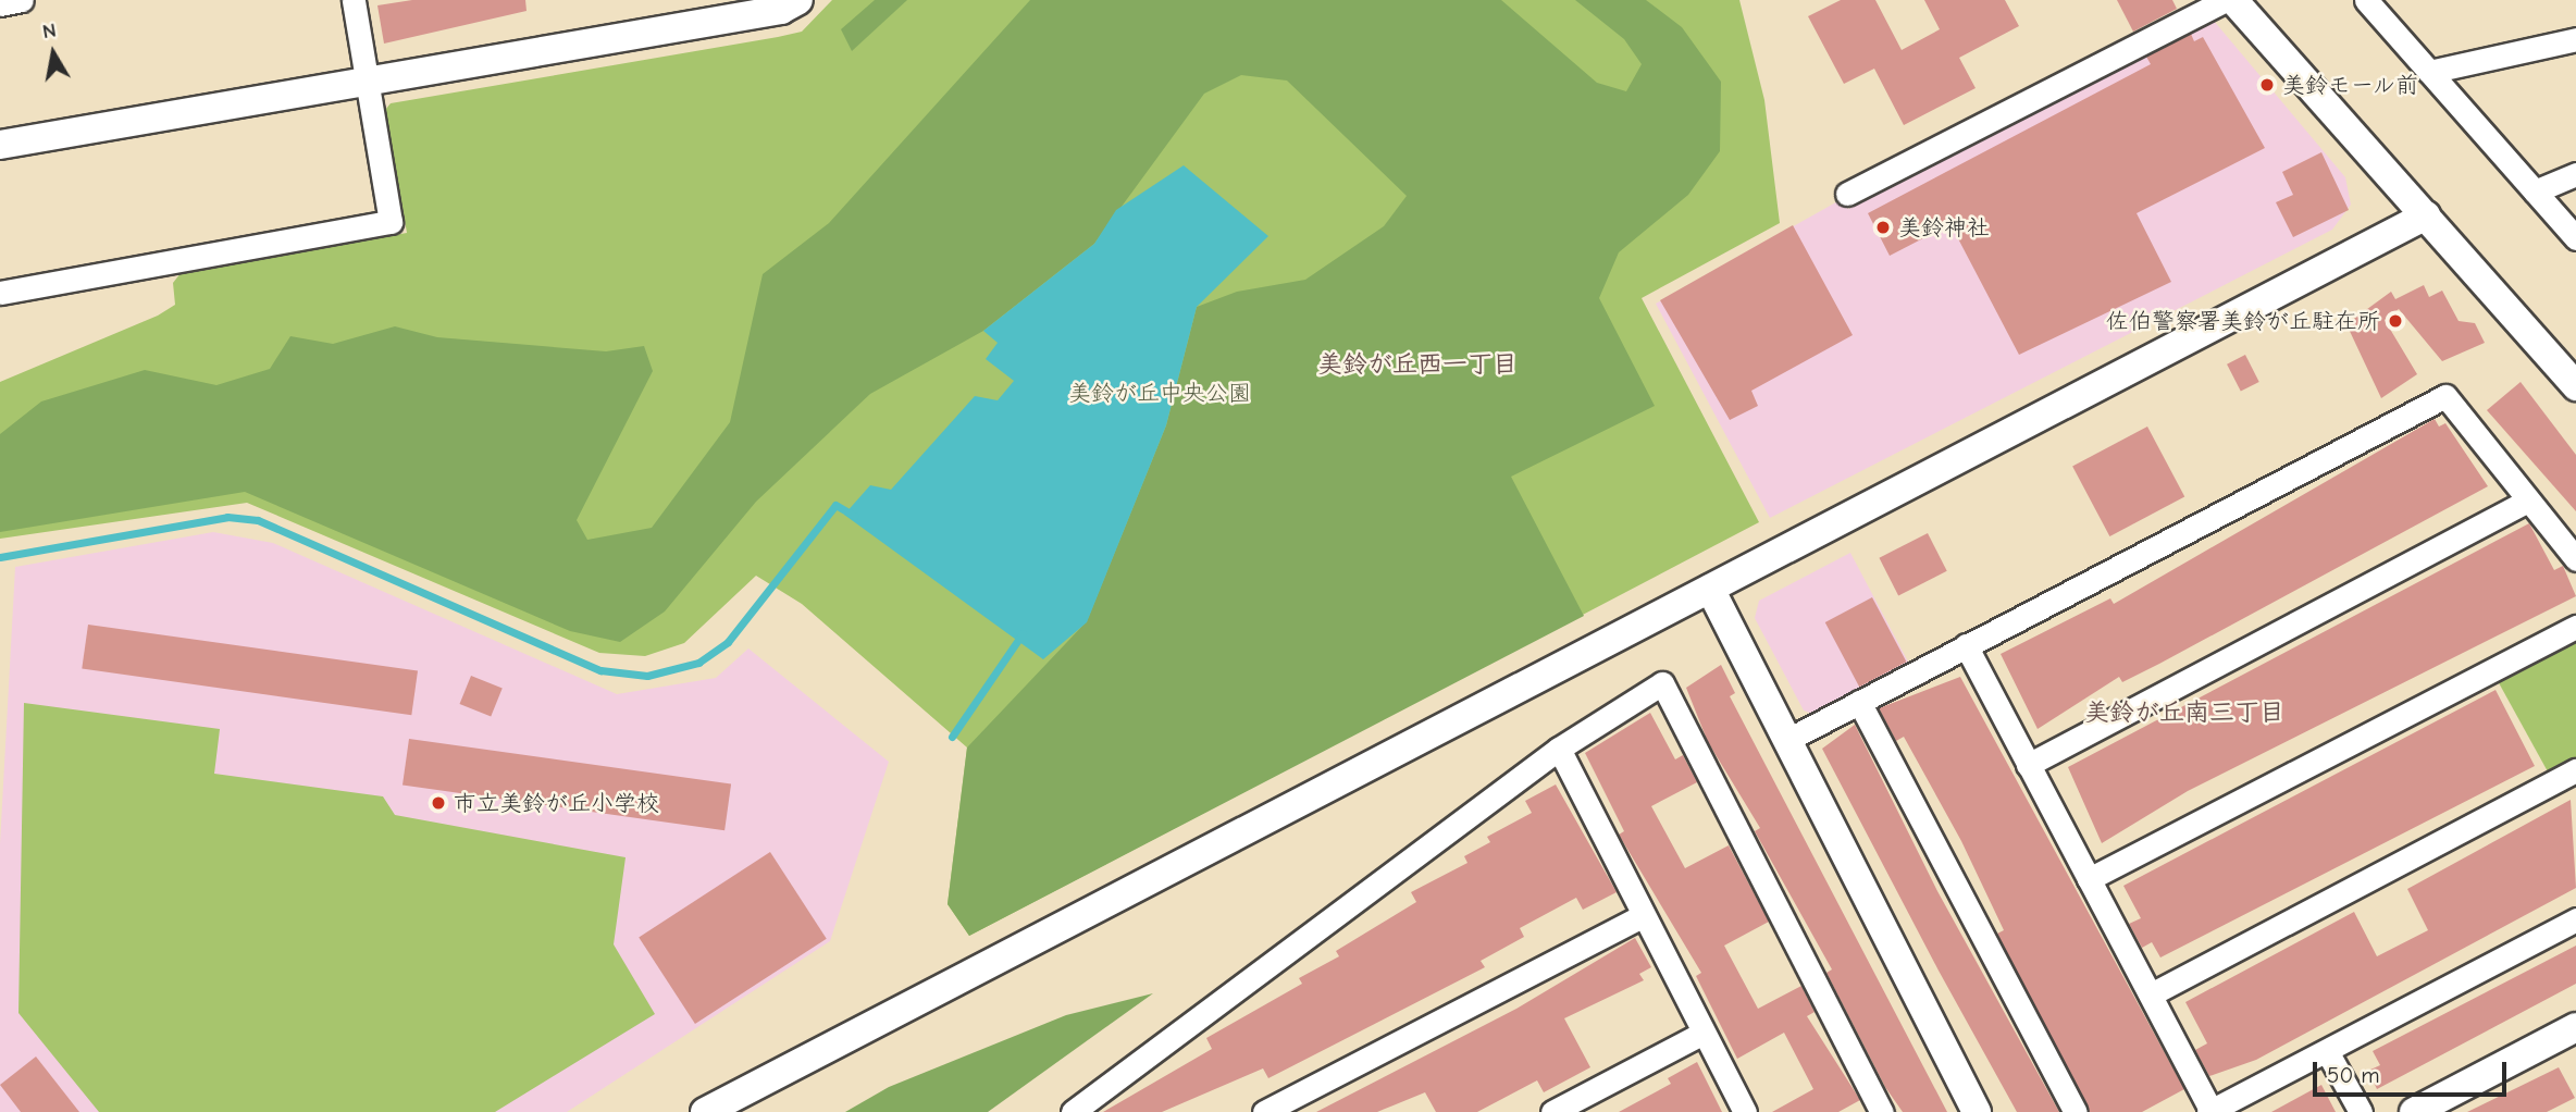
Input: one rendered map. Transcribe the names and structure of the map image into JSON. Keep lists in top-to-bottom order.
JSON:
{
  "districts": ["美鈴が丘西一丁目", "美鈴が丘南三丁目"],
  "parks": ["美鈴が丘中央公園"],
  "places": [
    "美鈴モール前",
    "美鈴神社",
    "佐伯警察署美鈴が丘駐在所",
    "市立美鈴が丘小学校"
  ],
  "scale_bar": "50 m",
  "north": "top"
}
